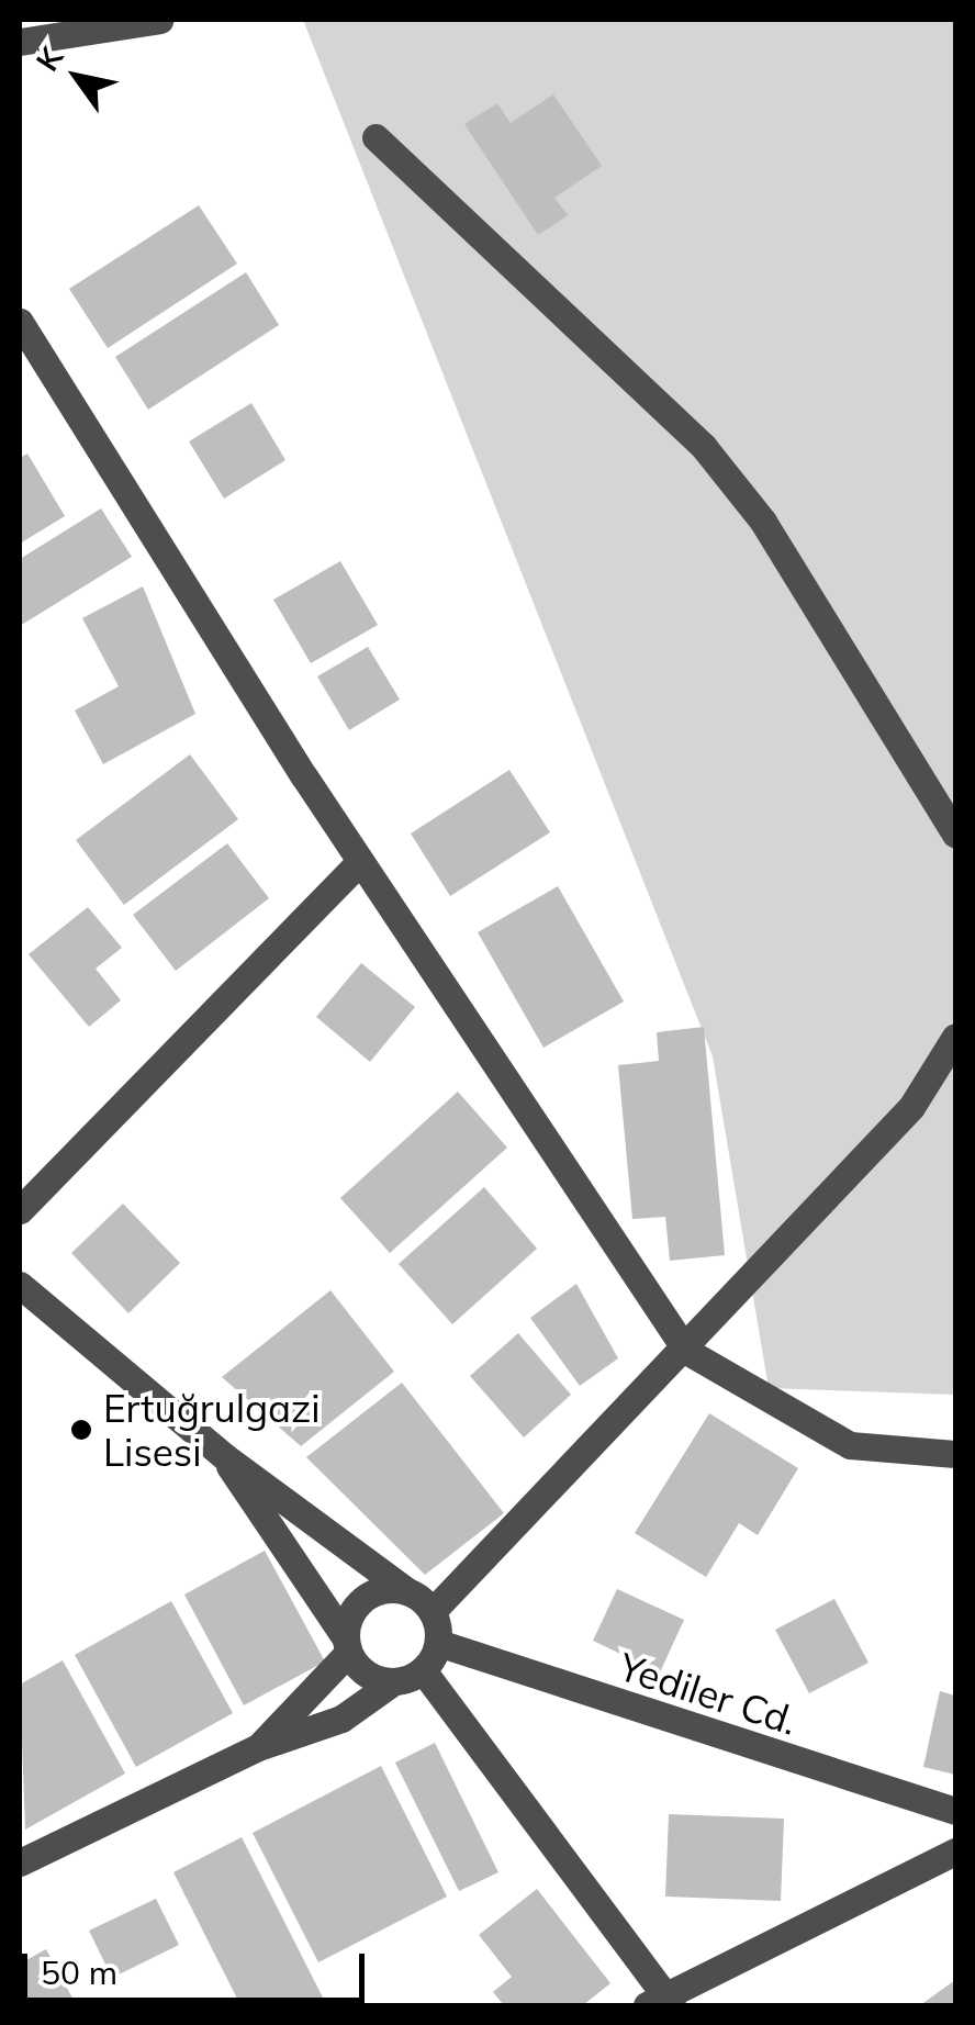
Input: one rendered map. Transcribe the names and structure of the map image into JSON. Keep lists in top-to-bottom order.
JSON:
{
  "streets": {
    "street": ["Yediler Cd."]
  },
  "places": ["Ertuğrulgazi Lisesi"],
  "scale_bar": "50 m",
  "north": "top left"
}
